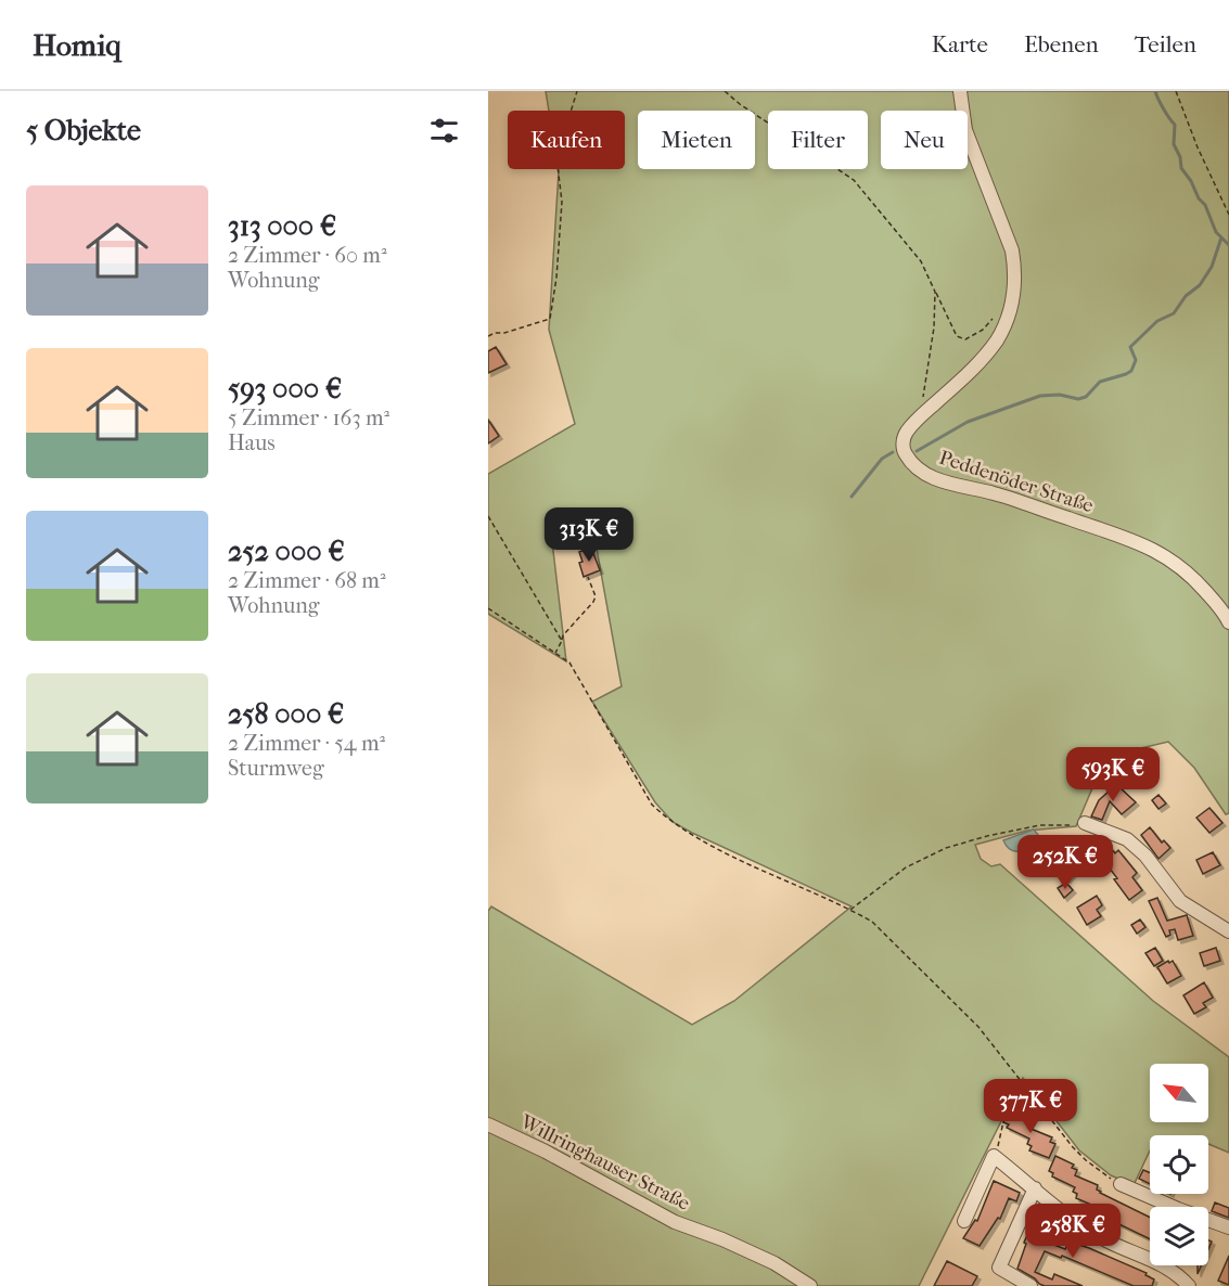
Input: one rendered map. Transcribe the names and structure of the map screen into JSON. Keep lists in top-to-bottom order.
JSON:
{
  "streets": {
    "street": ["Peddenöder Straße", "Willringhauser Straße"]
  },
  "north": "top left",
  "page": {
    "header": "Homiq",
    "nav": ["Karte", "Ebenen", "Teilen"],
    "heading": "5 Objekte",
    "chip": [
      "Kaufen",
      "Mieten",
      "Filter",
      "Neu"
    ],
    "list": [
      {
        "name": "313 000 €",
        "note": "2 Zimmer · 60 m² · Wohnung"
      },
      {
        "name": "593 000 €",
        "note": "5 Zimmer · 163 m² · Haus"
      },
      {
        "name": "252 000 €",
        "note": "2 Zimmer · 68 m² · Wohnung"
      },
      {
        "name": "258 000 €",
        "note": "2 Zimmer · 54 m² · Sturmweg"
      }
    ],
    "price": [
      "313K €",
      "593K €",
      "252K €",
      "377K €",
      "258K €"
    ]
  }
}
